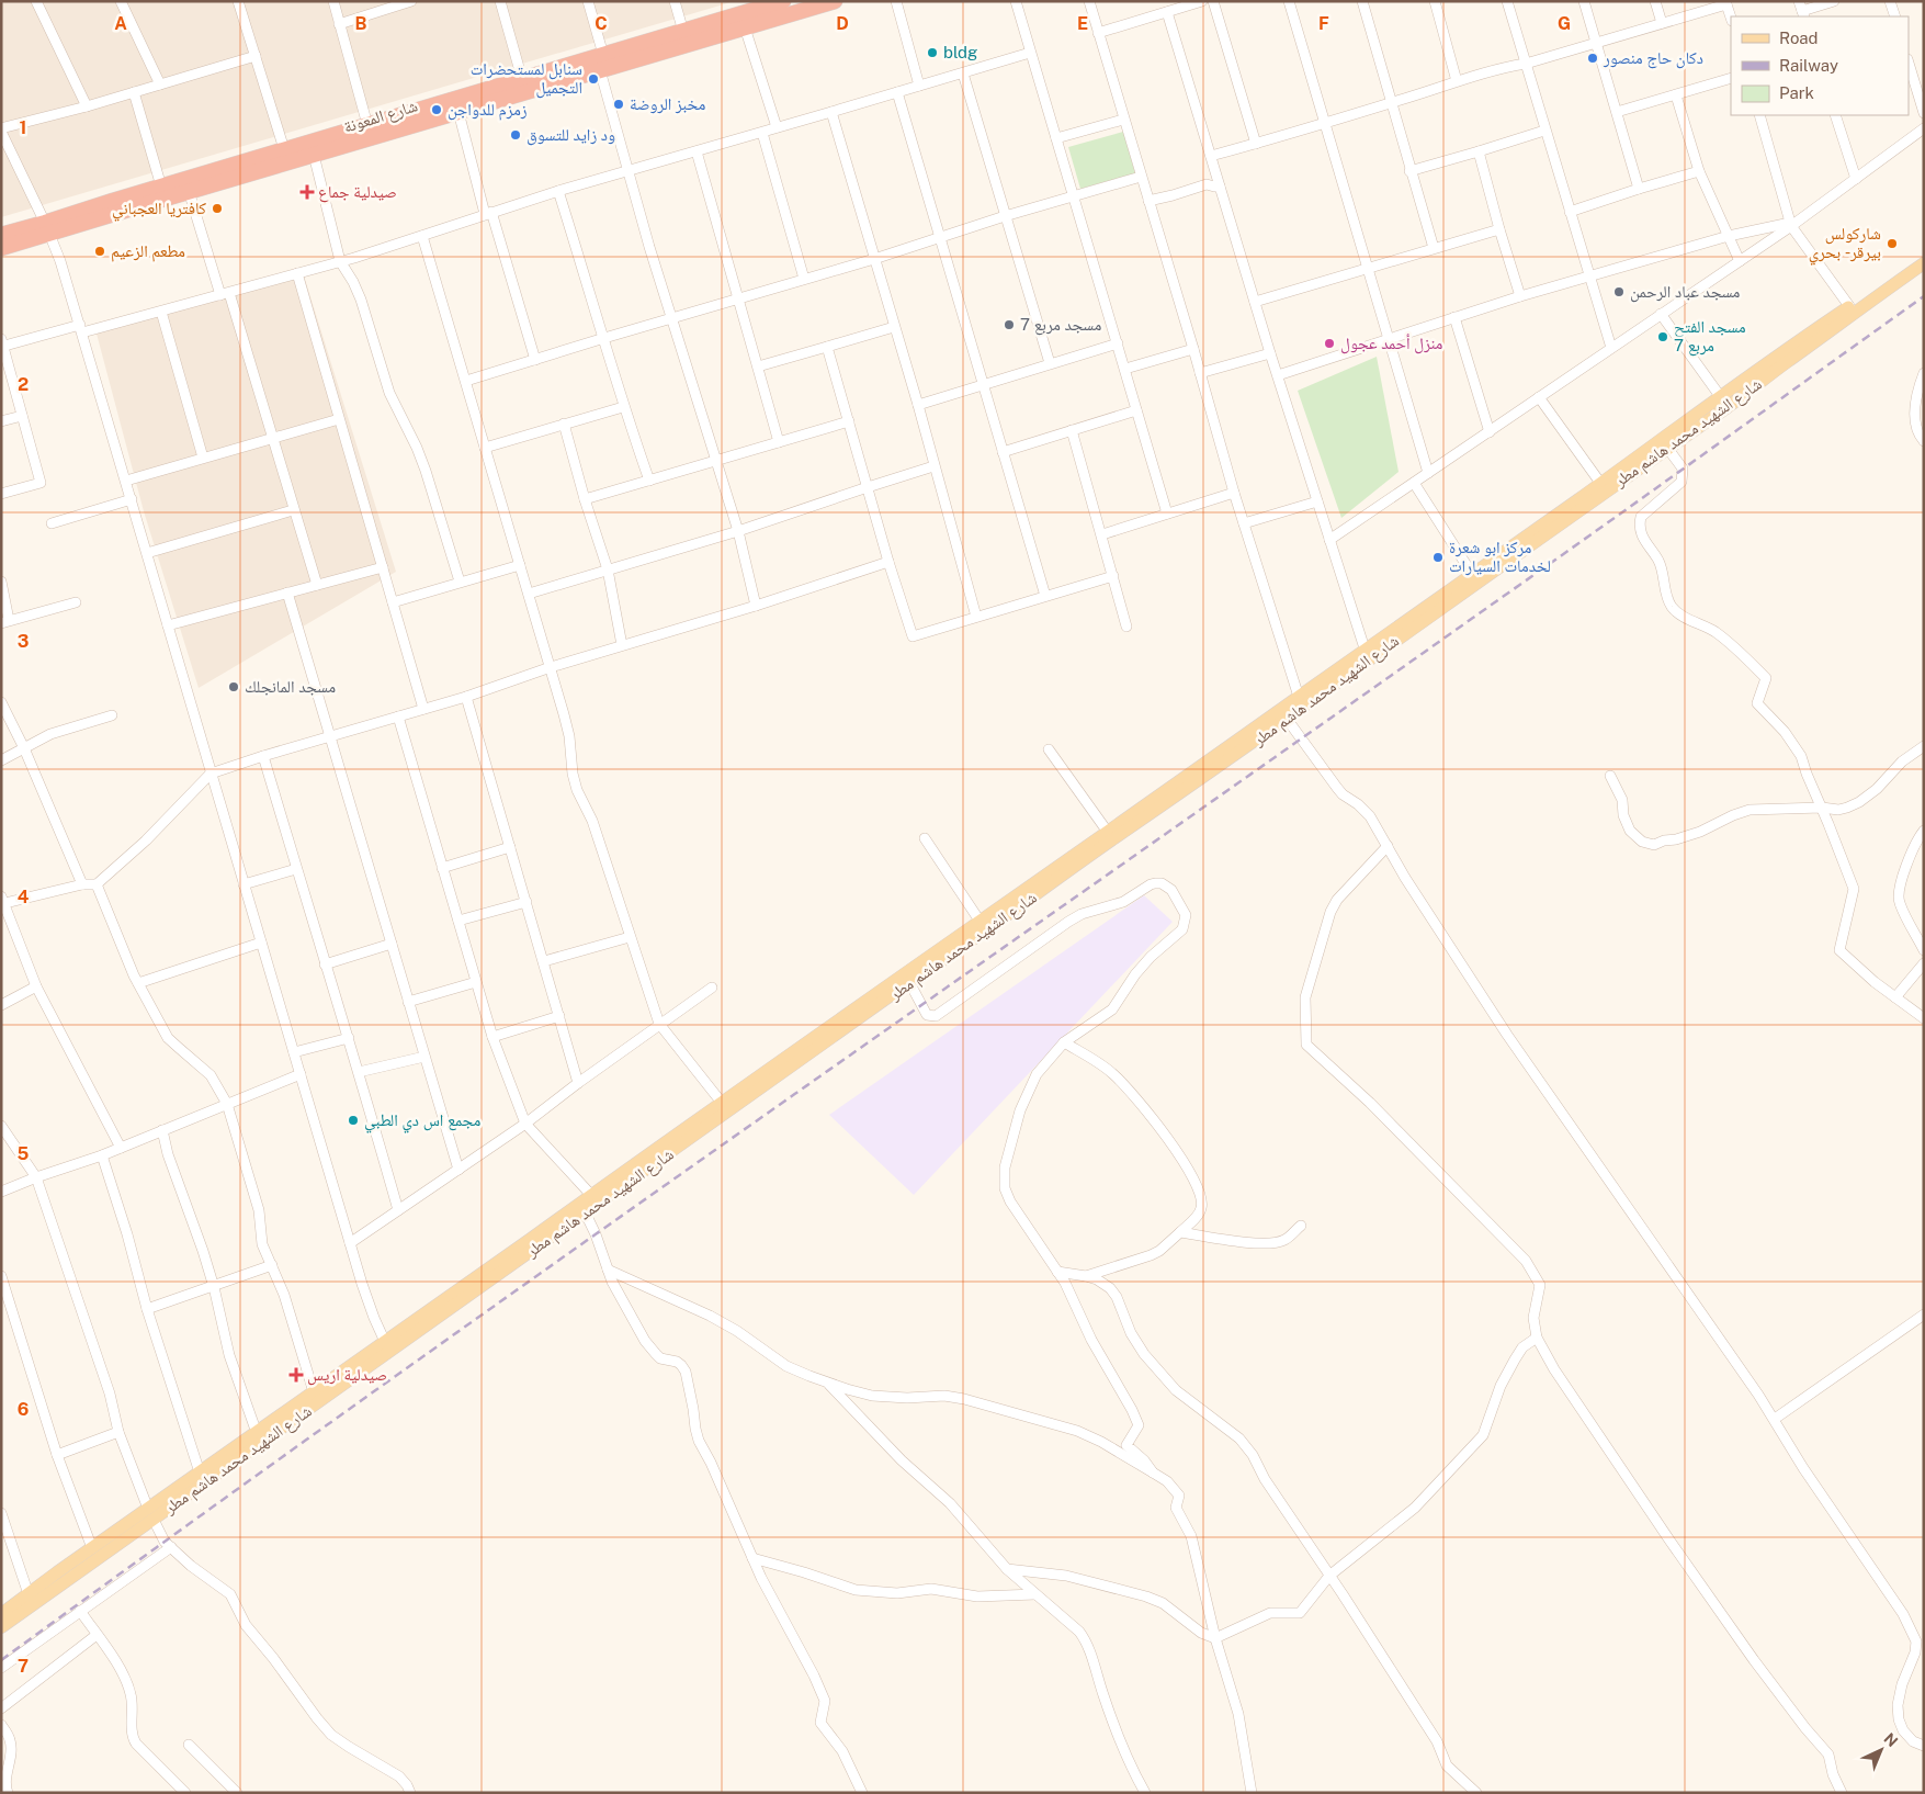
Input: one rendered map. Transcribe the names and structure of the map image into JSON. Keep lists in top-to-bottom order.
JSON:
{
  "streets": {
    "highway": ["شارع المعونة"],
    "main road": ["شارع الشهيد محمد هاشم مطر"]
  },
  "places": {
    "other": [
      "bldg",
      "دكان حاج منصور",
      "سنابل لمستحضرات التجميل",
      "مخبز الروضة",
      "زمزم للدواجن",
      "ود زايد للتسوق",
      "كافتريا العجباني",
      "شاركولس بيرقر - بحري",
      "مطعم الزعيم",
      "مسجد عباد الرحمن",
      "مسجد مربع 7",
      "مسجد الفتح مربع 7",
      "منزل أحمد عجول",
      "مركز ابو شعرة لخدمات السيارات",
      "مسجد المانجلك",
      "مجمع اس دي الطبي"
    ],
    "health": ["صيدلية جماع", "صيدلية اريس"]
  },
  "legend": ["Road", "Railway", "Park"],
  "north": "top right",
  "grid": {
    "columns": [
      "A",
      "B",
      "C",
      "D",
      "E",
      "F",
      "G"
    ],
    "rows": [
      "1",
      "2",
      "3",
      "4",
      "5",
      "6",
      "7"
    ]
  }
}
